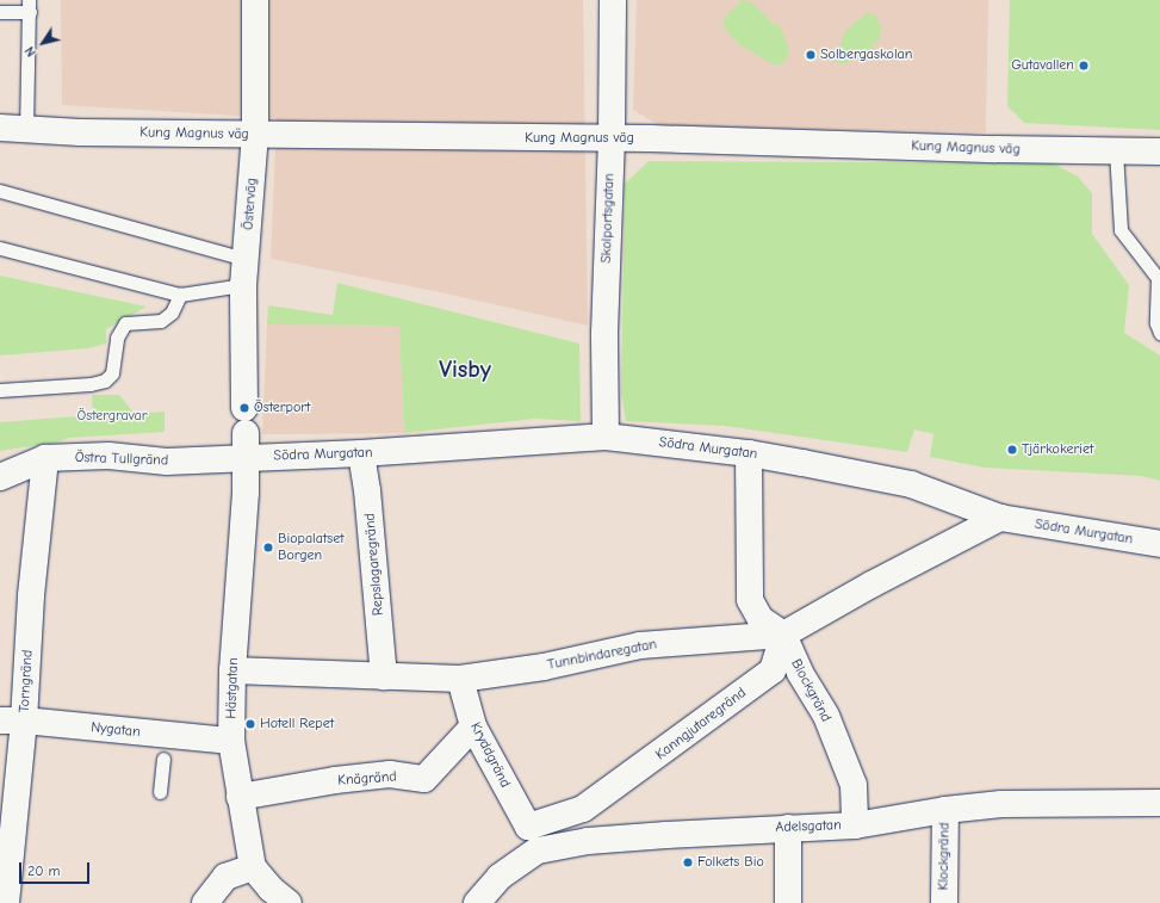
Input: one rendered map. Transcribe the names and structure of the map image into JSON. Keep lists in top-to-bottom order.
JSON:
{
  "streets": {
    "street": [
      "Kung Magnus väg",
      "Österväg",
      "Skolportsgatan",
      "Södra Murgatan",
      "Östra Tullgränd",
      "Repslagaregränd",
      "Tunnbindaregatan",
      "Torngränd",
      "Hästgatan",
      "Blockgränd",
      "Kanngjutaregränd",
      "Nygatan",
      "Kryddgränd",
      "Knägränd",
      "Adelsgatan",
      "Klockgränd"
    ]
  },
  "crossings": [
    ["Kung Magnus väg", "Österväg"],
    ["Kung Magnus väg", "Skolportsgatan"],
    ["Skolportsgatan", "Södra Murgatan"],
    ["Södra Murgatan", "Östra Tullgränd"],
    ["Södra Murgatan", "Repslagaregränd"],
    ["Södra Murgatan", "Tunnbindaregatan"],
    ["Södra Murgatan", "Hästgatan"],
    ["Östra Tullgränd", "Torngränd"],
    ["Östra Tullgränd", "Hästgatan"],
    ["Repslagaregränd", "Tunnbindaregatan"],
    ["Tunnbindaregatan", "Hästgatan"],
    ["Tunnbindaregatan", "Blockgränd"],
    ["Tunnbindaregatan", "Kanngjutaregränd"],
    ["Tunnbindaregatan", "Kryddgränd"],
    ["Torngränd", "Nygatan"],
    ["Hästgatan", "Nygatan"],
    ["Hästgatan", "Knägränd"],
    ["Blockgränd", "Kanngjutaregränd"],
    ["Blockgränd", "Adelsgatan"],
    ["Kanngjutaregränd", "Kryddgränd"],
    ["Kryddgränd", "Knägränd"],
    ["Adelsgatan", "Klockgränd"]
  ],
  "districts": ["Visby"],
  "parks": ["Östergravar"],
  "places": [
    "Solbergaskolan",
    "Gutavallen",
    "Österport",
    "Tjärkokeriet",
    "Biopalatset Borgen",
    "Hotell Repet",
    "Folkets Bio"
  ],
  "scale_bar": "20 m",
  "north": "bottom left"
}
